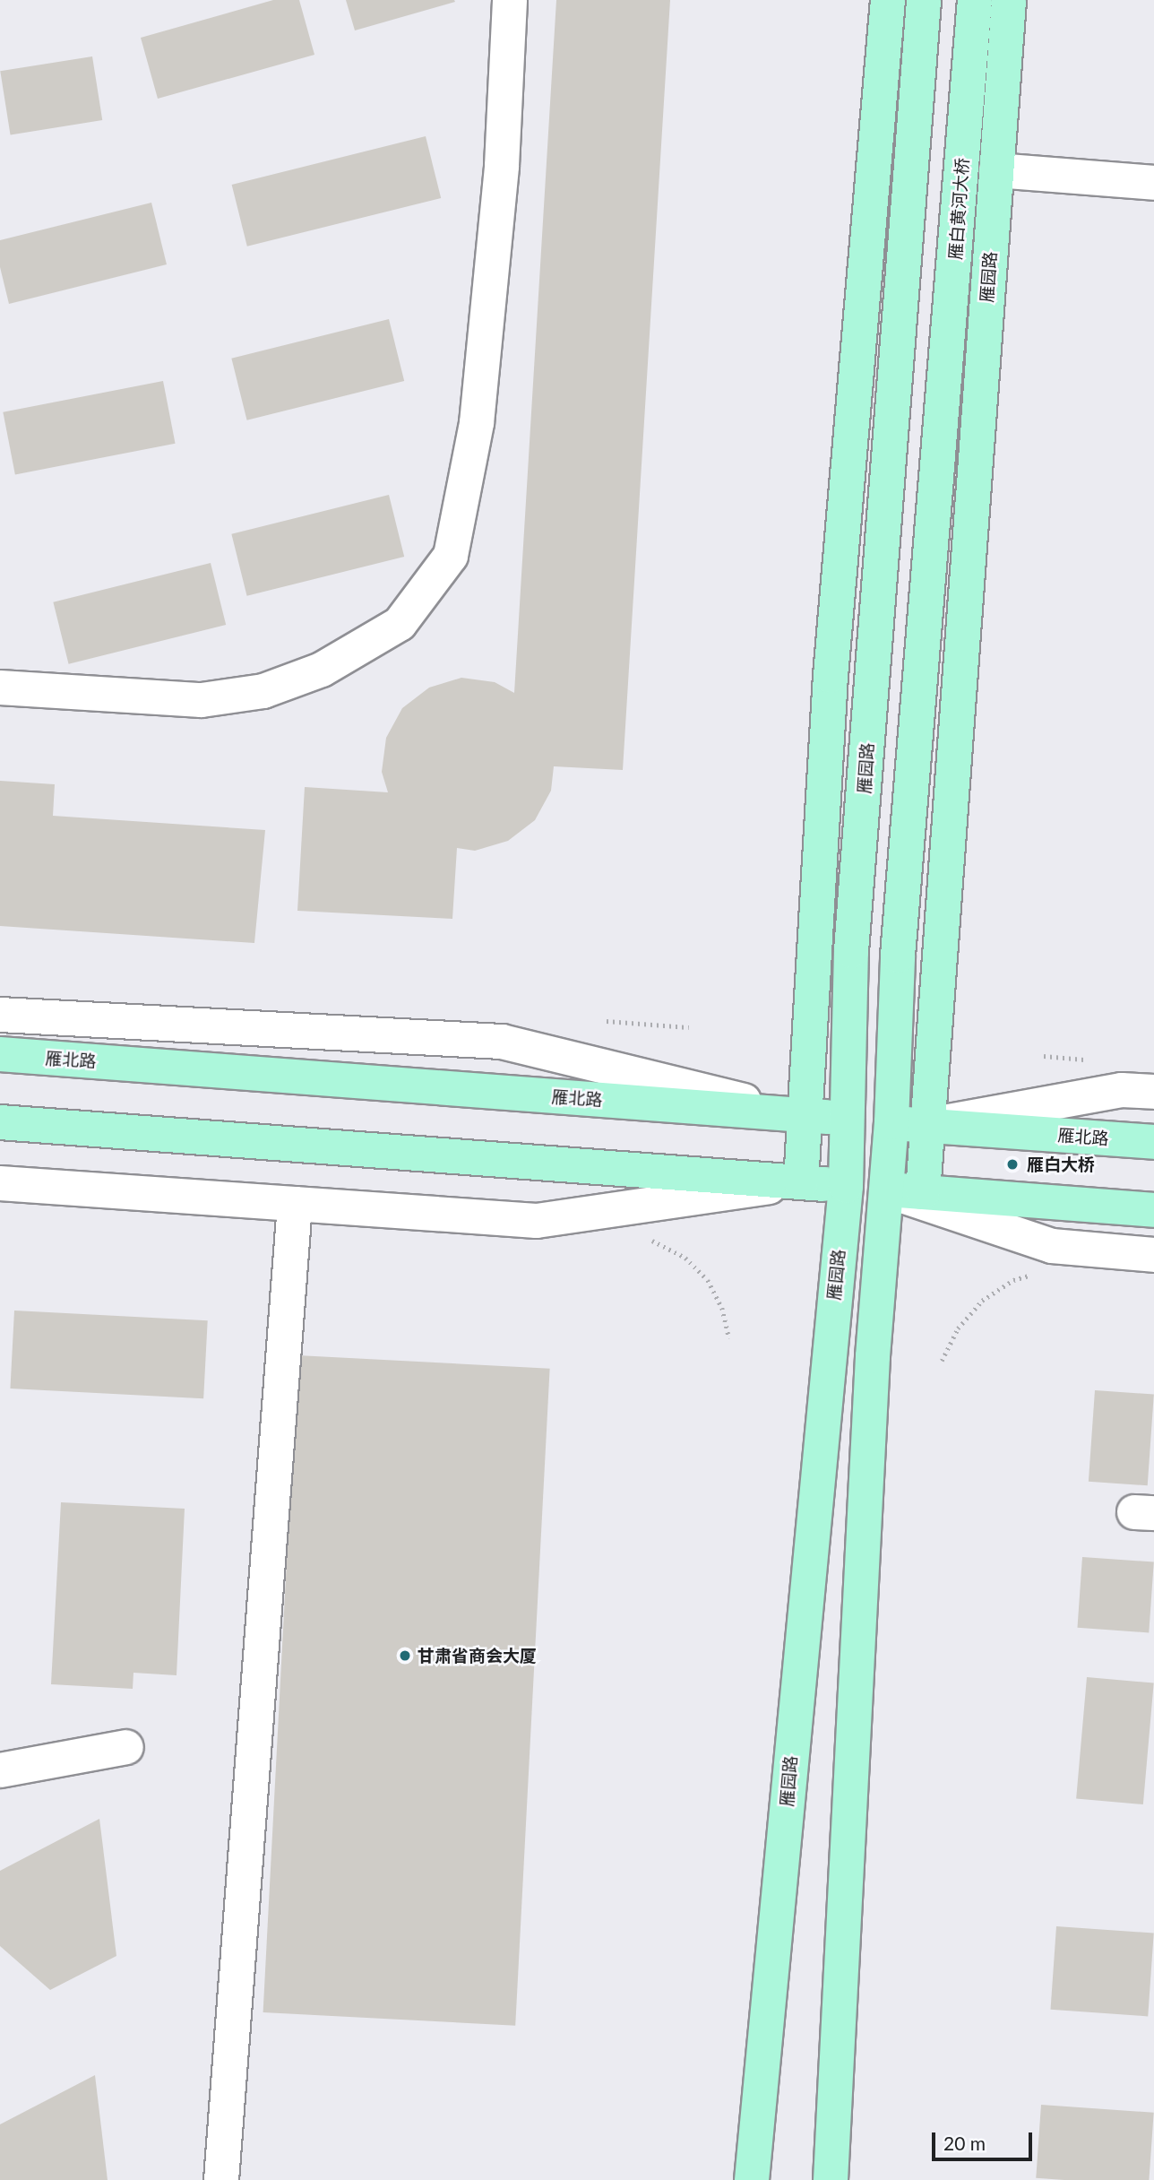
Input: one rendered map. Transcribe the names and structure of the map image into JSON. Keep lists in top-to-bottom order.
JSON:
{
  "streets": {
    "main road": ["雁白黄河大桥", "雁园路", "雁北路"]
  },
  "crossings": [
    ["雁白黄河大桥", "雁北路"],
    ["雁园路", "雁北路"]
  ],
  "places": ["雁白大桥", "甘肃省商会大厦"],
  "scale_bar": "20 m"
}
